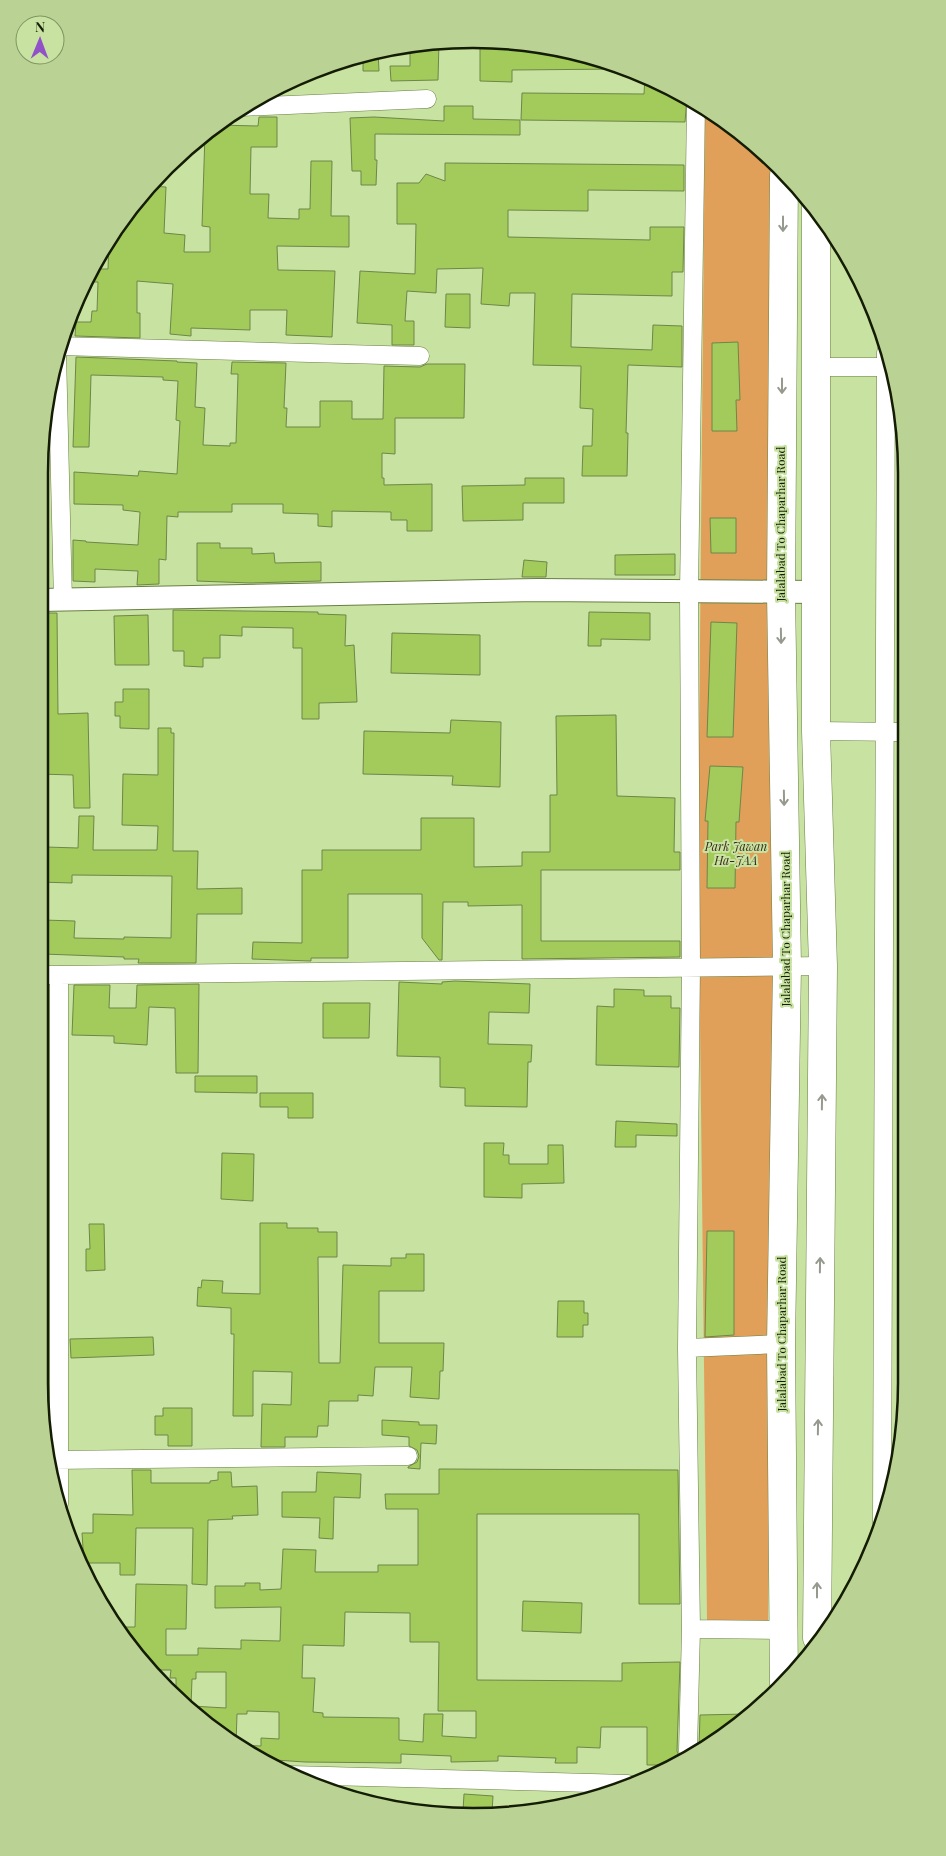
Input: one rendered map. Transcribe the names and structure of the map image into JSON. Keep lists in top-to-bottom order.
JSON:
{
  "streets": {
    "main road": ["Jalalabad To Chaparhar Road"]
  },
  "parks": ["Park Jawan Ha-JAA"],
  "north": "top"
}
